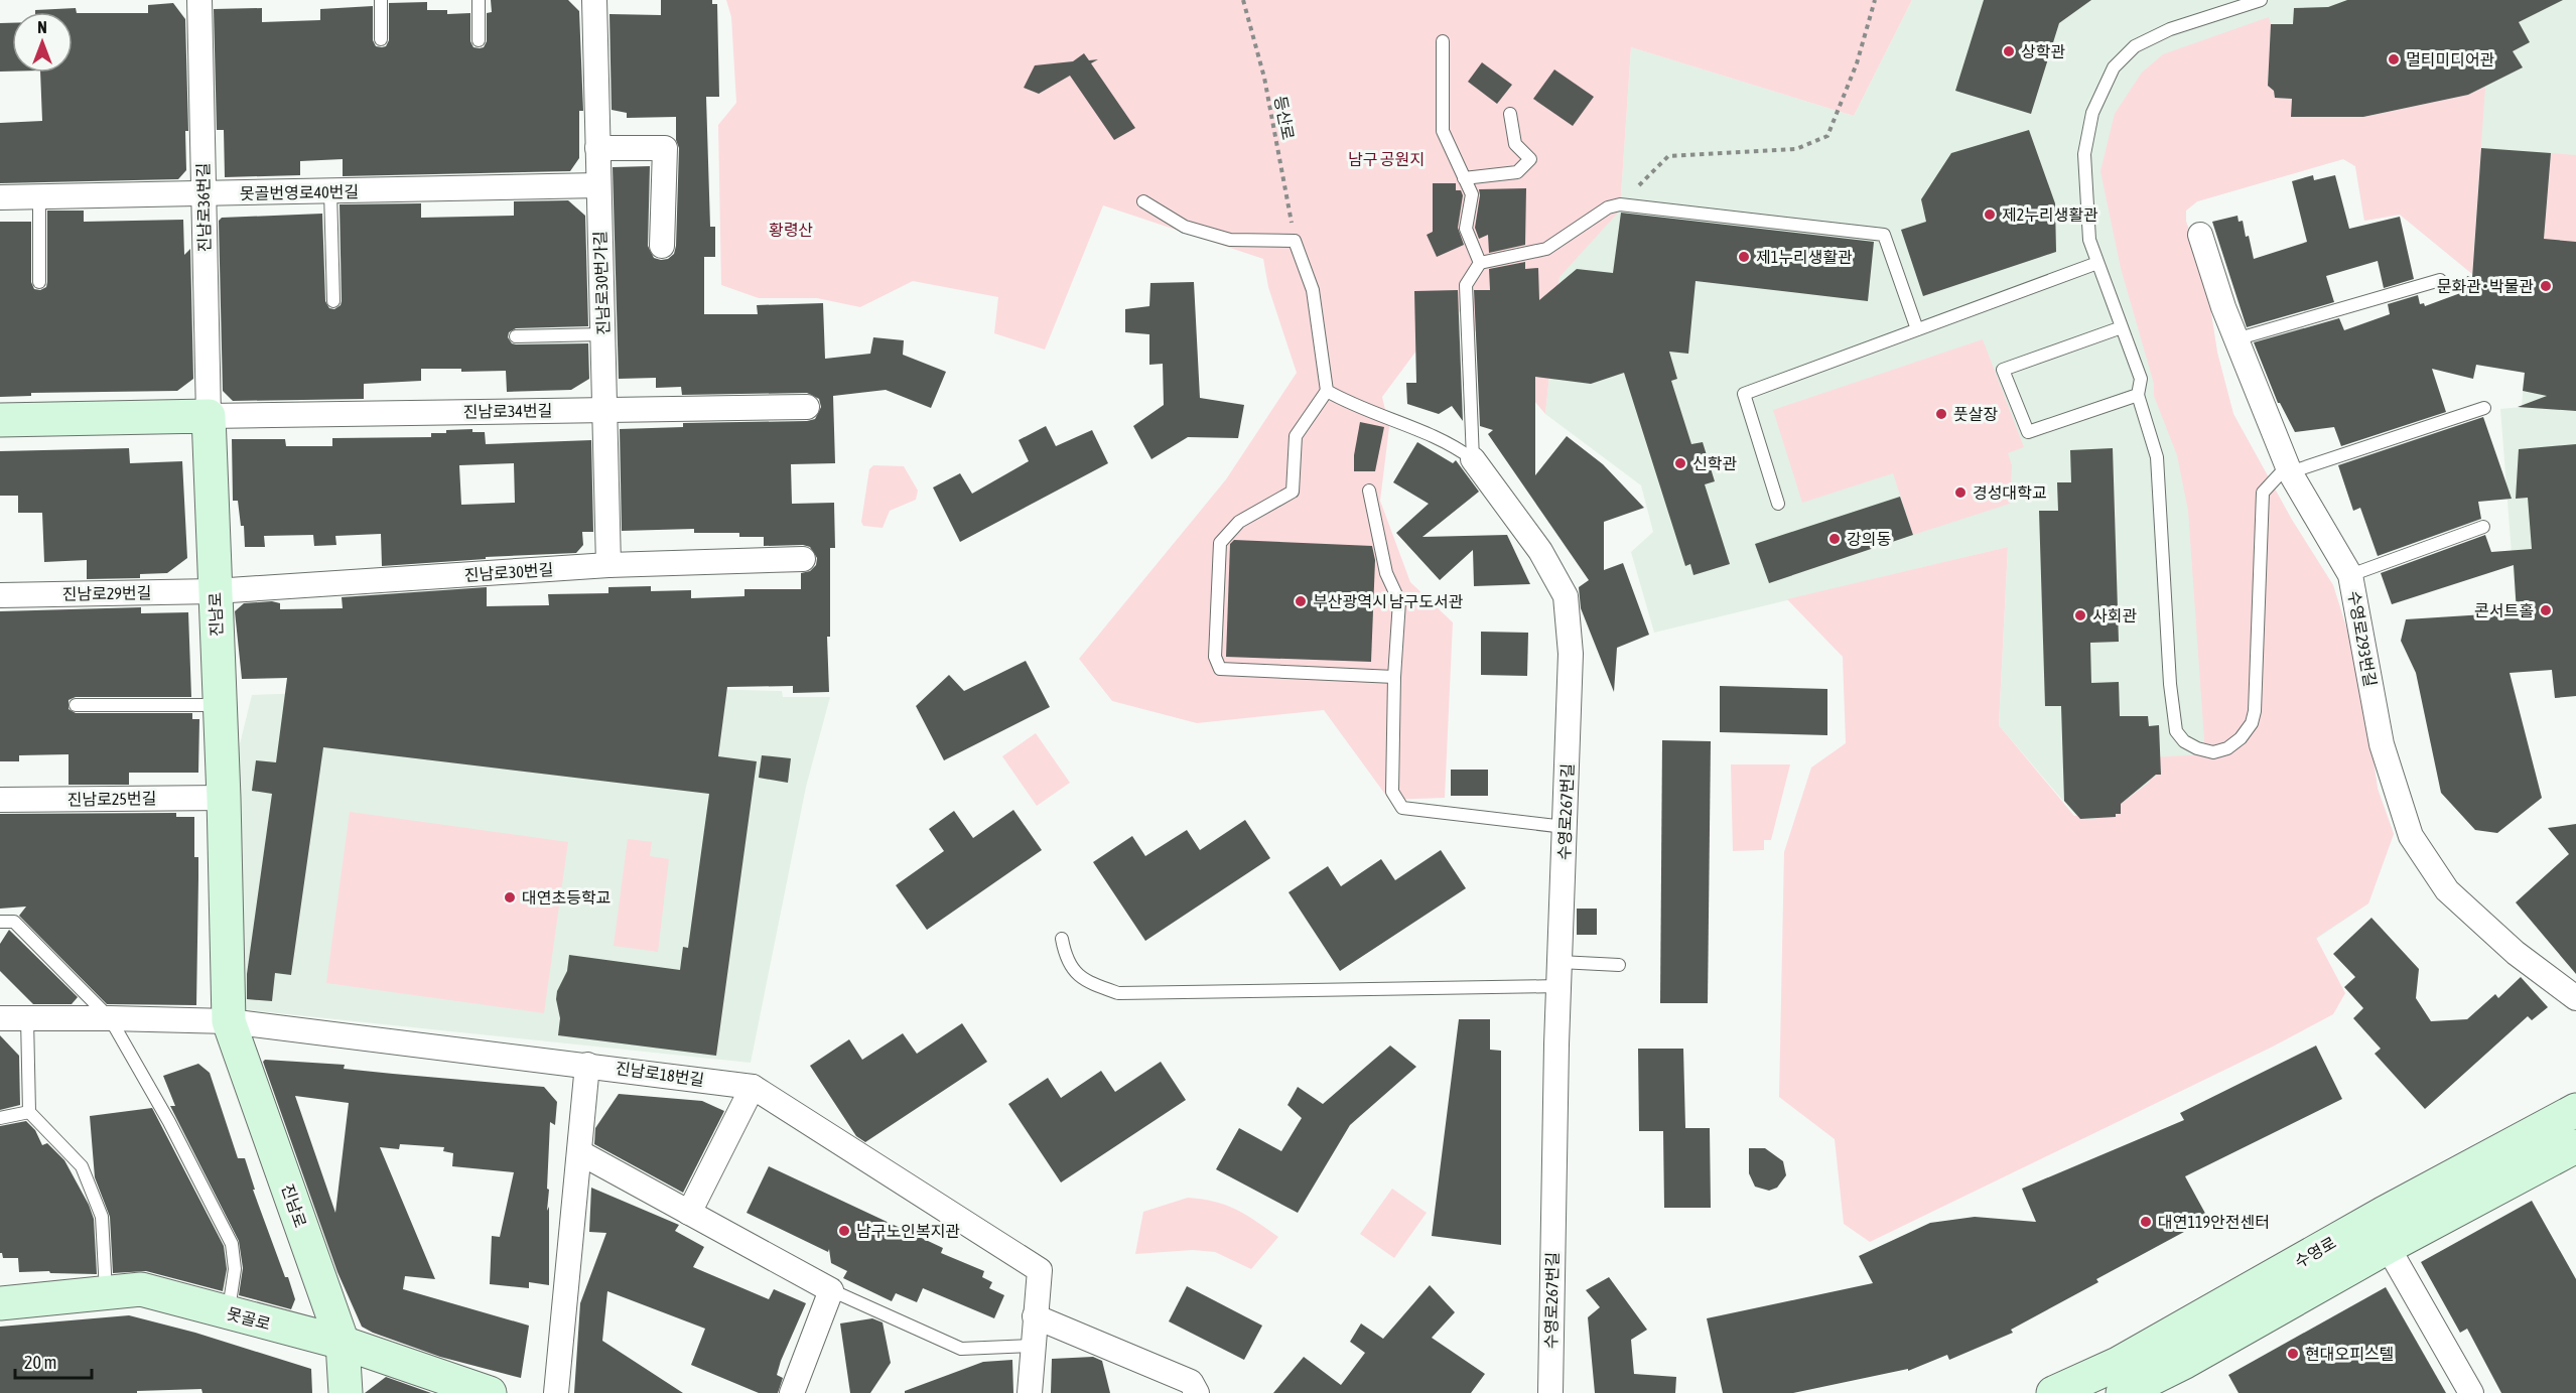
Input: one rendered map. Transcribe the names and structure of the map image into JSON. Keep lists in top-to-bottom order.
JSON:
{
  "streets": {
    "main road": ["진남로", "수영로", "못골로"],
    "street": [
      "못골번영로40번길",
      "진남로36번길",
      "진남로30번가길",
      "진남로34번길",
      "진남로30번길",
      "진남로29번길",
      "수영로293번길",
      "진남로25번길",
      "수영로267번길",
      "진남로18번길"
    ],
    "path": ["등산로"]
  },
  "crossings": [
    ["못골번영로40번길", "진남로36번길"],
    ["못골번영로40번길", "진남로30번가길"],
    ["진남로36번길", "진남로34번길"],
    ["진남로36번길", "진남로"],
    ["진남로30번가길", "진남로34번길"],
    ["진남로30번가길", "진남로30번길"],
    ["진남로34번길", "진남로"],
    ["진남로30번길", "진남로29번길"],
    ["진남로30번길", "진남로"],
    ["진남로29번길", "진남로"],
    ["진남로", "진남로25번길"],
    ["진남로", "진남로18번길"],
    ["진남로", "못골로"]
  ],
  "parks": ["남구 공원지", "황령산"],
  "places": [
    "상학관",
    "멀티미디어관",
    "제2누리생활관",
    "제1누리생활관",
    "문화관 · 박물관",
    "풋살장",
    "신학관",
    "경성대학교",
    "강의동",
    "부산광역시 남구도서관",
    "콘서트홀",
    "사회관",
    "대연초등학교",
    "대연119안전센터",
    "남구노인복지관",
    "현대오피스텔"
  ],
  "scale_bar": "20 m",
  "north": "top"
}
